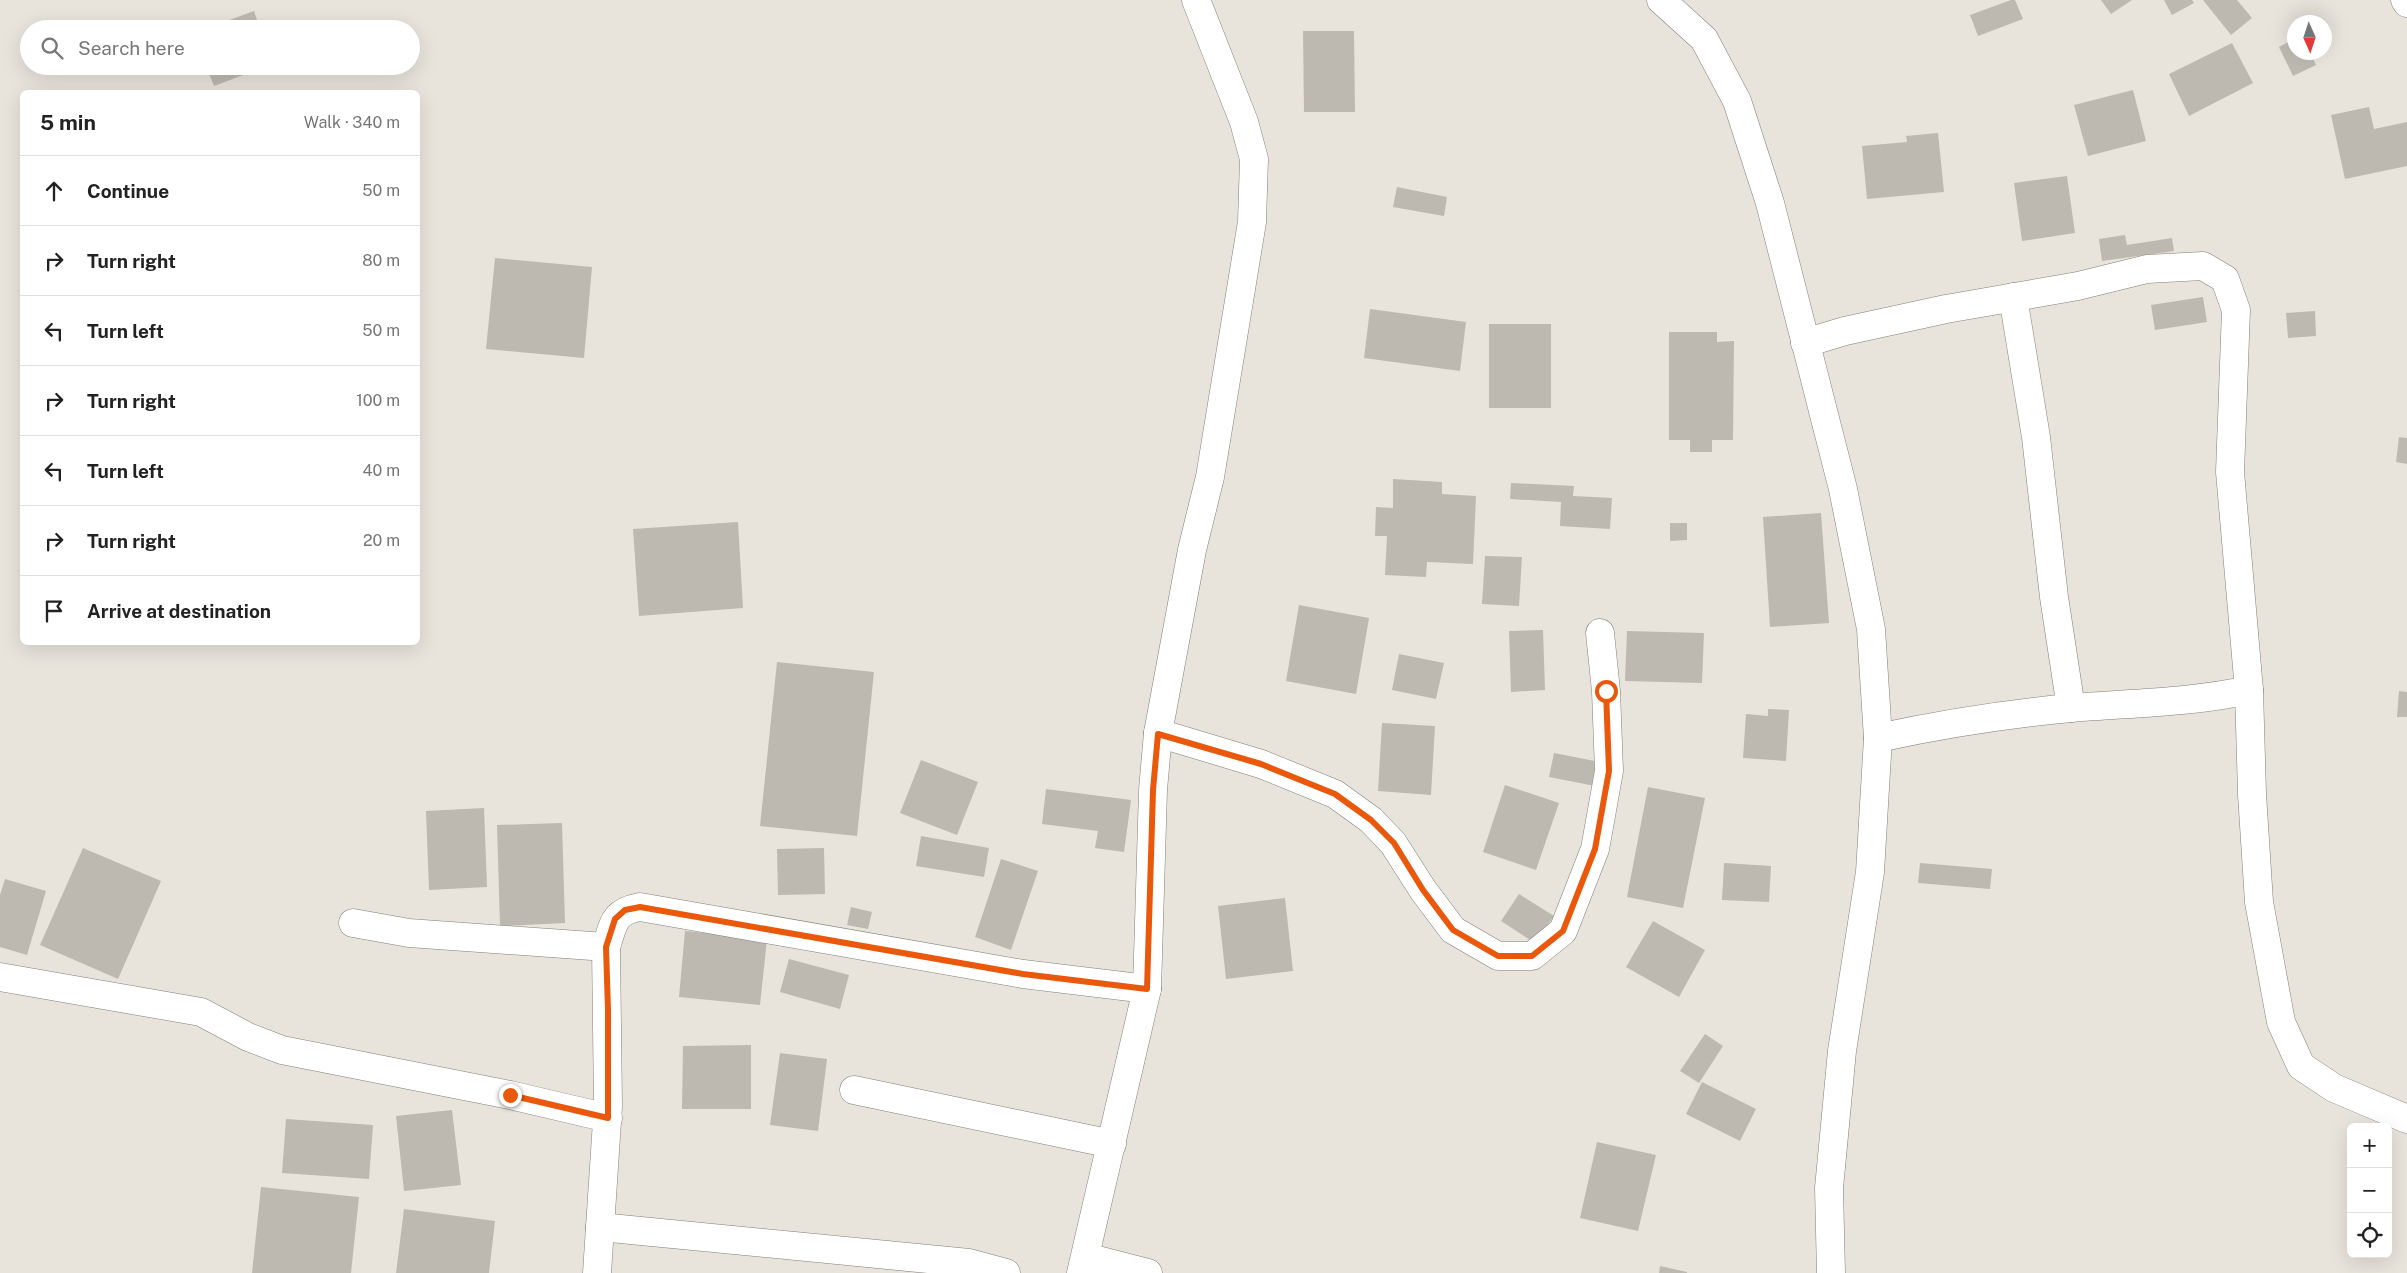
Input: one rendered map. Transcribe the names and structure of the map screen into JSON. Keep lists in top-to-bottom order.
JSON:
{
  "north": "bottom",
  "page": {
    "search": "Search here",
    "heading": ["5 min", "Walk · 340 m"],
    "list": [
      ["Continue", "50 m"],
      ["Turn right", "80 m"],
      ["Turn left", "50 m"],
      ["Turn right", "100 m"],
      ["Turn left", "40 m"],
      ["Turn right", "20 m"],
      "Arrive at destination"
    ],
    "map_buttons": ["+", "−"]
  }
}
